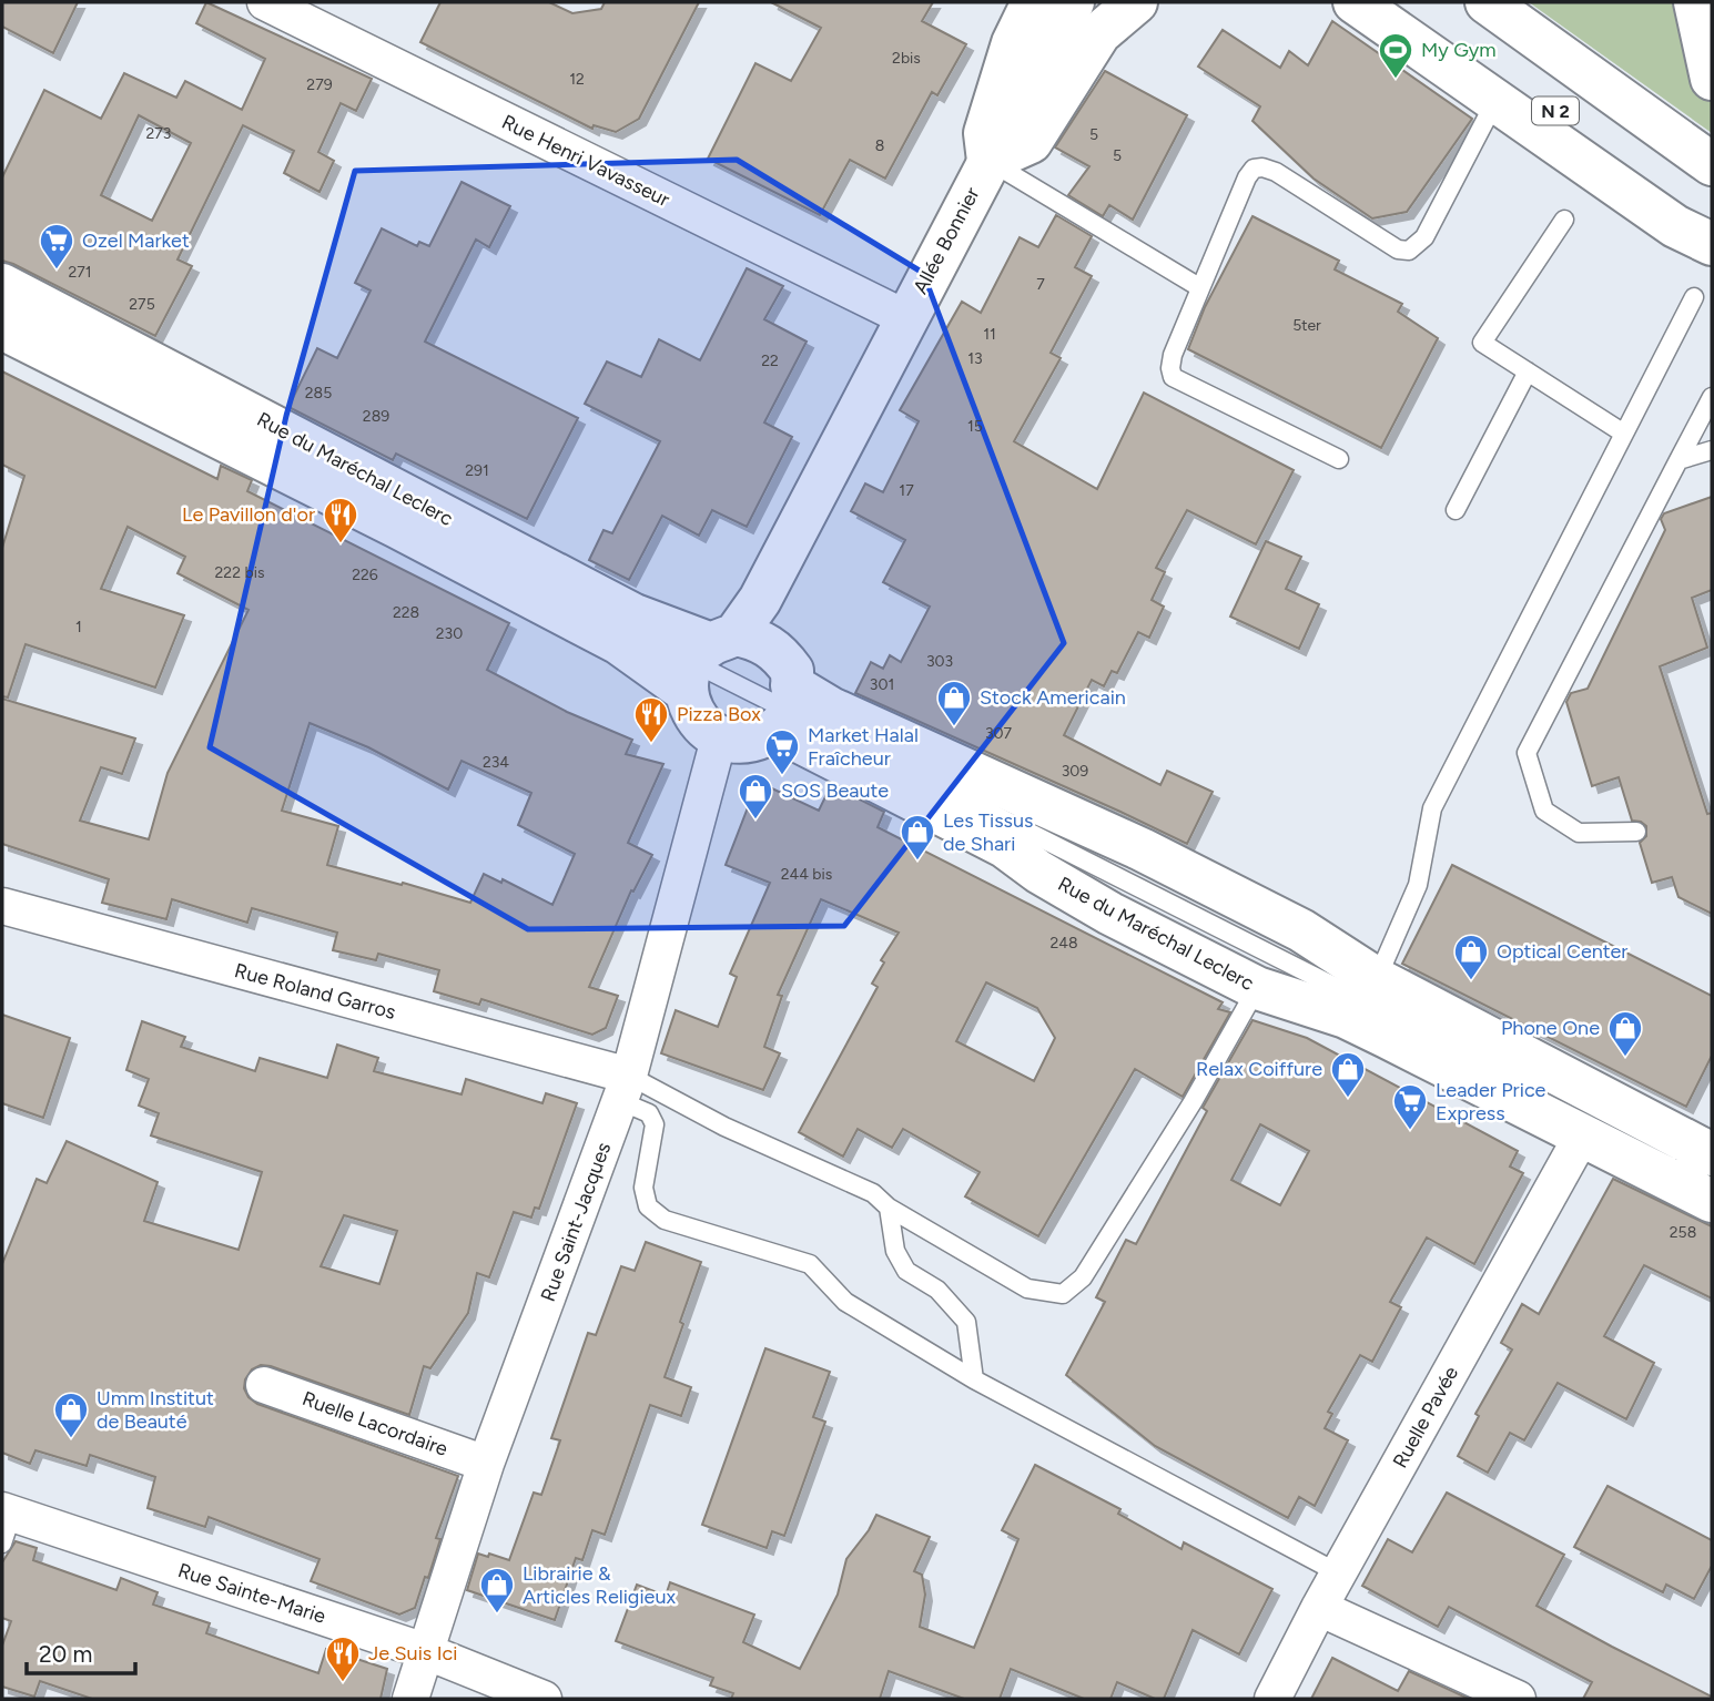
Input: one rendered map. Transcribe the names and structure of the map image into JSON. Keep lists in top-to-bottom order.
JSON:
{
  "streets": {
    "street": [
      "N 2",
      "Rue Henri Vavasseur",
      "Allée Bonnier",
      "Rue du Maréchal Leclerc",
      "Rue Roland Garros",
      "Rue Saint-Jacques",
      "Ruelle Pavée",
      "Ruelle Lacordaire",
      "Rue Sainte-Marie"
    ]
  },
  "crossings": [
    ["Rue Henri Vavasseur", "Allée Bonnier"],
    ["Allée Bonnier", "Rue du Maréchal Leclerc"],
    ["Allée Bonnier", "Rue Saint-Jacques"],
    ["Rue du Maréchal Leclerc", "Rue Saint-Jacques"],
    ["Rue du Maréchal Leclerc", "Ruelle Pavée"],
    ["Rue Roland Garros", "Rue Saint-Jacques"],
    ["Rue Saint-Jacques", "Ruelle Lacordaire"],
    ["Rue Saint-Jacques", "Rue Sainte-Marie"]
  ],
  "places": {
    "sports": ["My Gym"],
    "supermarket": ["Ozel Market", "Market Halal Fraîcheur", "Leader Price Express"],
    "restaurant": ["Le Pavillon d'or", "Pizza Box", "Je Suis Ici"],
    "shop": [
      "Stock Americain",
      "SOS Beaute",
      "Les Tissus de Shari",
      "Optical Center",
      "Phone One",
      "Relax Coiffure",
      "Umm Institut de Beauté",
      "Librairie & Articles Religieux"
    ]
  },
  "house_numbers": [
    "2bis",
    "12",
    "279",
    "273",
    "5",
    "8",
    "5",
    "271",
    "7",
    "275",
    "5ter",
    "11",
    "13",
    "22",
    "285",
    "289",
    "15",
    "291",
    "17",
    "222 bis",
    "226",
    "228",
    "1",
    "230",
    "303",
    "301",
    "307",
    "234",
    "309",
    "244 bis",
    "248",
    "258"
  ],
  "scale_bar": "20 m"
}
